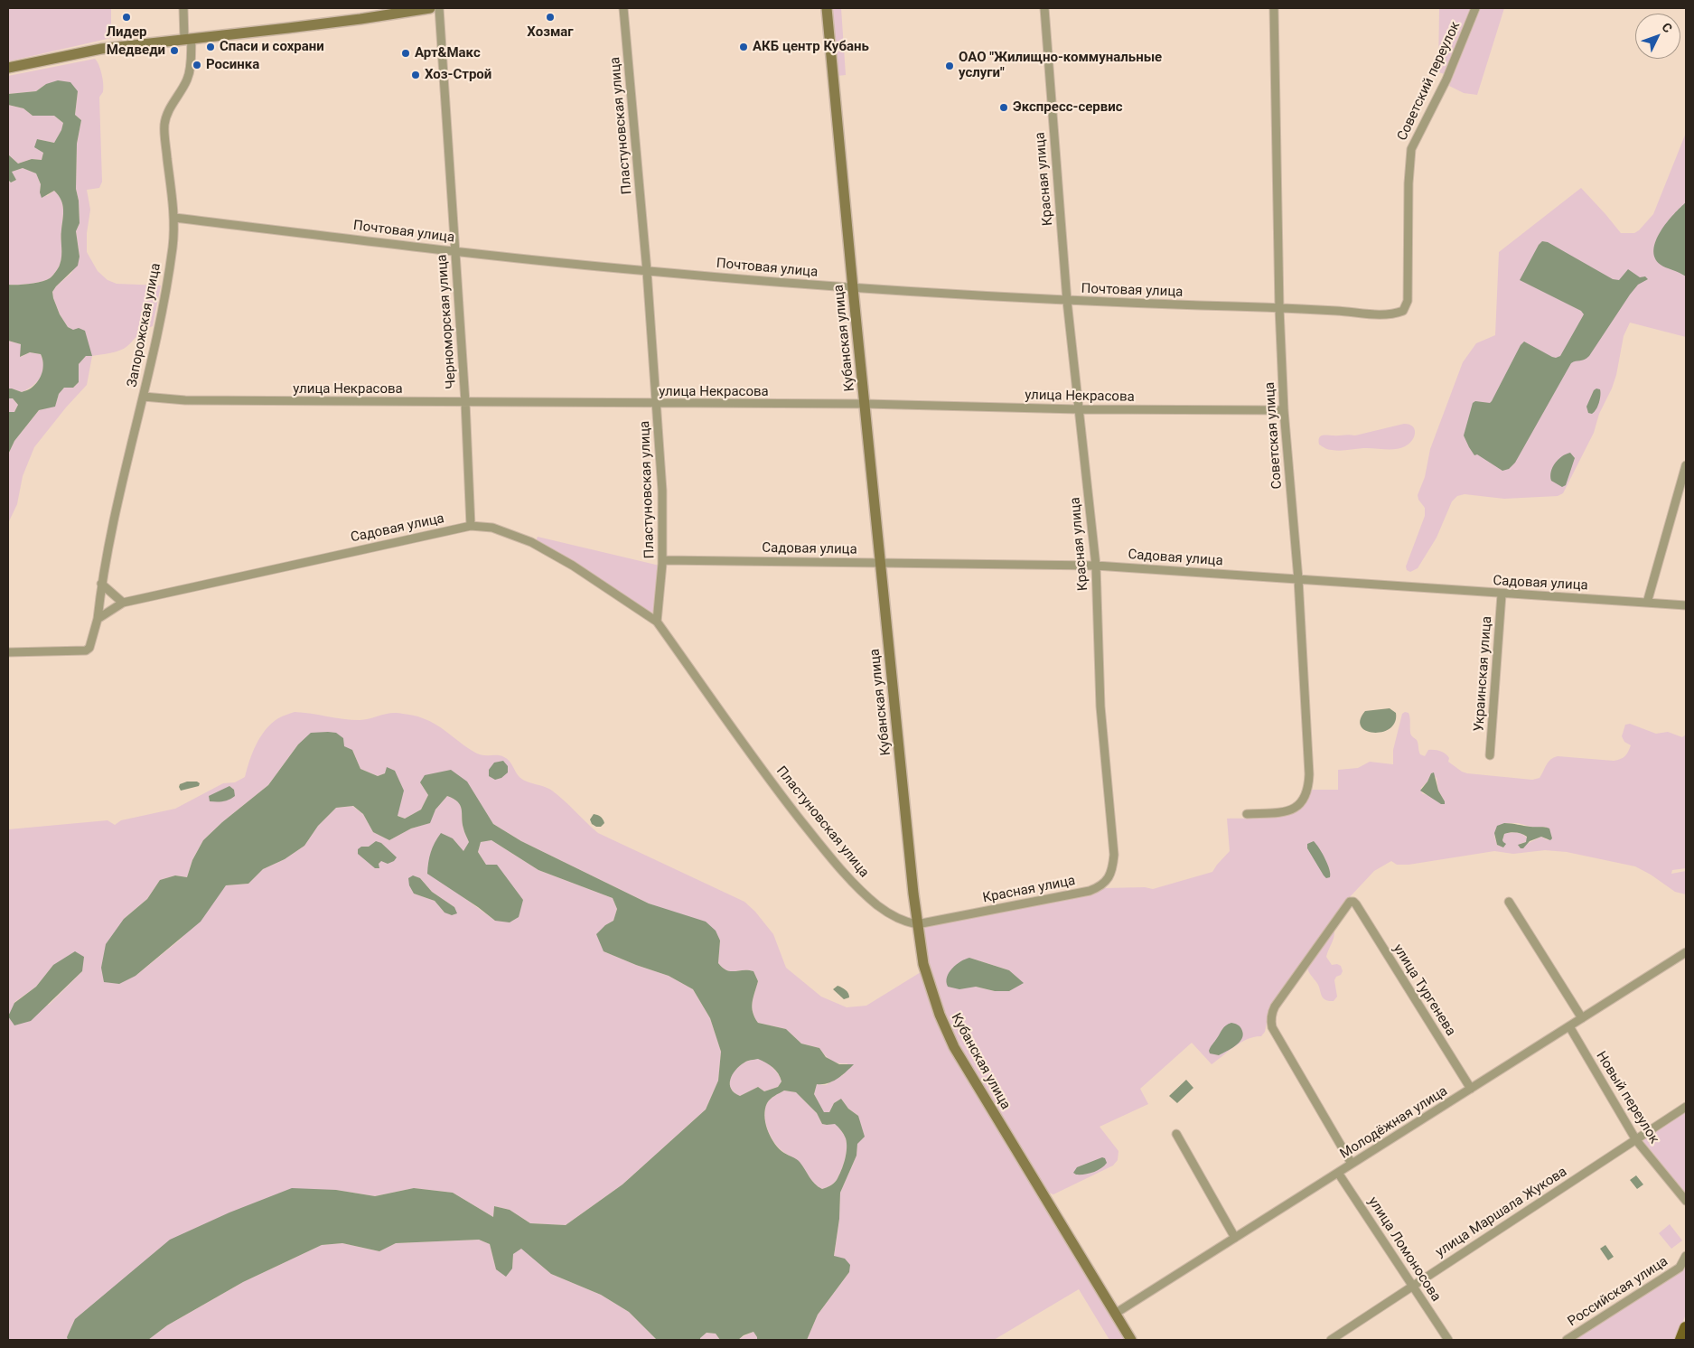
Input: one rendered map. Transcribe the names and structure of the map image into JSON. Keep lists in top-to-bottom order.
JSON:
{
  "streets": {
    "street": [
      "Советский переулок",
      "Пластуновская улица",
      "Красная улица",
      "Почтовая улица",
      "Черноморская улица",
      "Запорожская улица",
      "Кубанская улица",
      "улица Некрасова",
      "Советская улица",
      "Садовая улица",
      "Украинская улица",
      "улица Тургенева",
      "Новый переулок",
      "Молодёжная улица",
      "улица Маршала Жукова",
      "улица Ломоносова",
      "Российская улица"
    ]
  },
  "crossings": [
    ["Советский переулок", "Почтовая улица"],
    ["Пластуновская улица", "Красная улица"],
    ["Пластуновская улица", "Почтовая улица"],
    ["Пластуновская улица", "Кубанская улица"],
    ["Пластуновская улица", "улица Некрасова"],
    ["Пластуновская улица", "Садовая улица"],
    ["Красная улица", "Почтовая улица"],
    ["Красная улица", "Кубанская улица"],
    ["Красная улица", "улица Некрасова"],
    ["Красная улица", "Садовая улица"],
    ["Почтовая улица", "Черноморская улица"],
    ["Почтовая улица", "Запорожская улица"],
    ["Почтовая улица", "Кубанская улица"],
    ["Почтовая улица", "Советская улица"],
    ["Черноморская улица", "улица Некрасова"],
    ["Черноморская улица", "Садовая улица"],
    ["Запорожская улица", "улица Некрасова"],
    ["Запорожская улица", "Садовая улица"],
    ["Кубанская улица", "улица Некрасова"],
    ["Кубанская улица", "Садовая улица"],
    ["Кубанская улица", "Молодёжная улица"],
    ["улица Некрасова", "Советская улица"],
    ["Советская улица", "Садовая улица"],
    ["Садовая улица", "Украинская улица"],
    ["улица Тургенева", "Молодёжная улица"],
    ["Новый переулок", "Молодёжная улица"],
    ["Новый переулок", "улица Маршала Жукова"],
    ["Молодёжная улица", "улица Ломоносова"],
    ["улица Маршала Жукова", "улица Ломоносова"]
  ],
  "places": [
    "Лидер",
    "Хозмаг",
    "Спаси и сохрани",
    "АКБ центр Кубань",
    "Медведи",
    "Арт&Макс",
    "Росинка",
    "ОАО \"Жилищно-коммунальные услуги\"",
    "Хоз-Строй",
    "Экспресс-сервис"
  ],
  "north": "top right"
}
